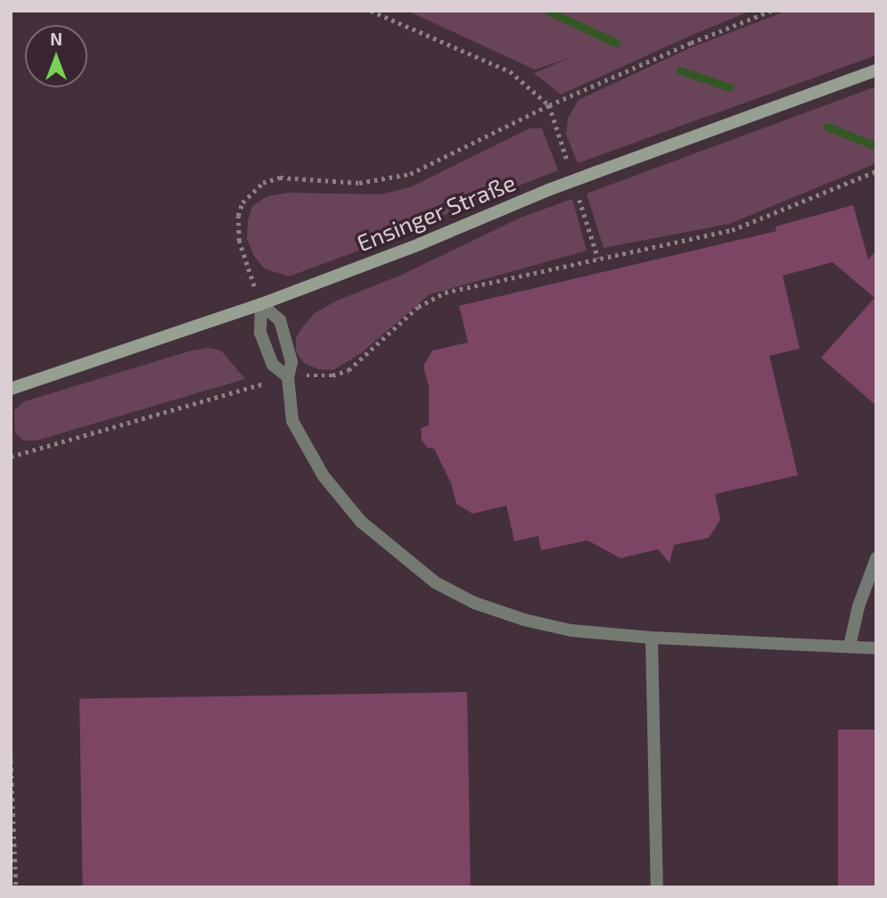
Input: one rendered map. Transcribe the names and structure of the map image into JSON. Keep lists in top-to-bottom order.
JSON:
{
  "streets": {
    "street": ["Ensinger Straße"]
  },
  "north": "top"
}
